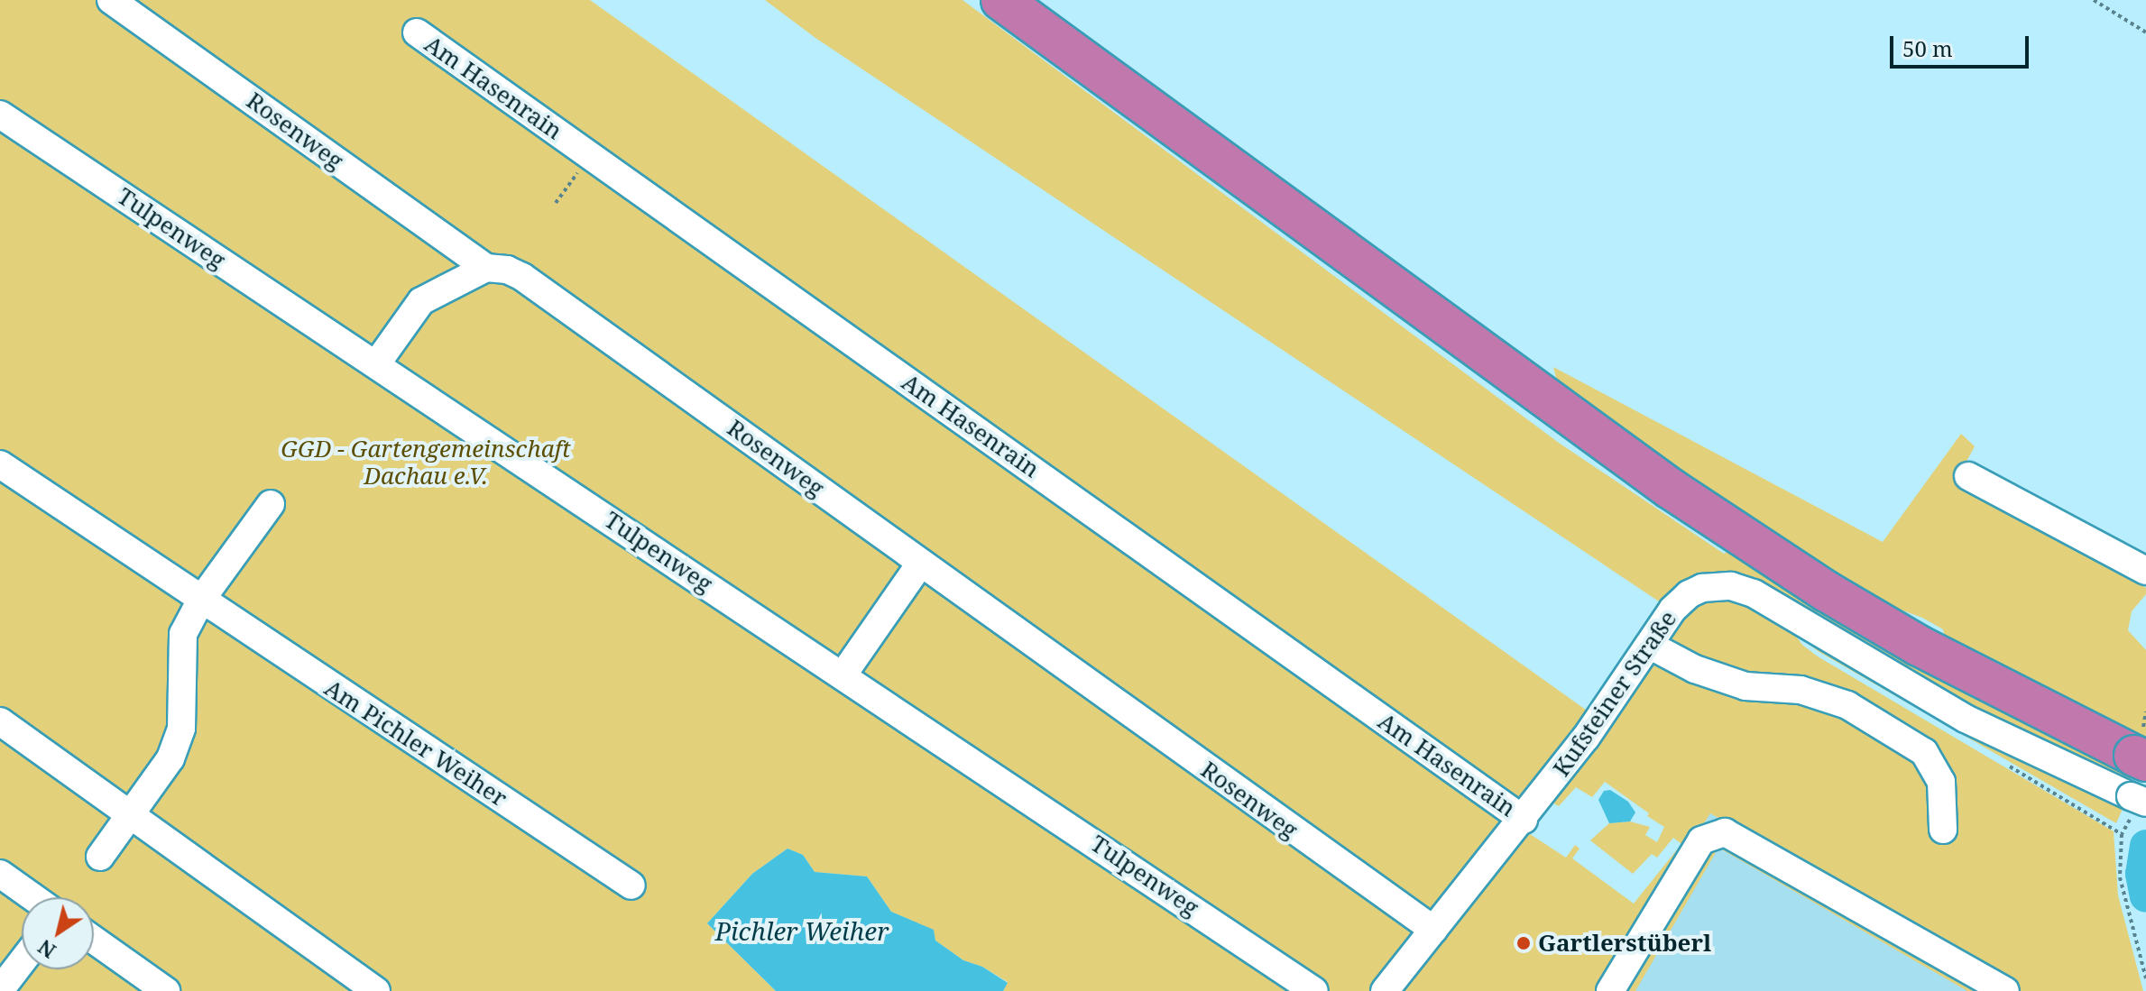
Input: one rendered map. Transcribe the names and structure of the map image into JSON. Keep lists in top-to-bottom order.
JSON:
{
  "streets": {
    "street": [
      "Am Hasenrain",
      "Rosenweg",
      "Tulpenweg",
      "Kufsteiner Straße",
      "Am Pichler Weiher"
    ]
  },
  "crossings": [
    ["Am Hasenrain", "Kufsteiner Straße"],
    ["Rosenweg", "Kufsteiner Straße"]
  ],
  "water": ["Pichler Weiher"],
  "parks": ["GGD - Gartengemeinschaft Dachau e.V."],
  "places": ["Gartlerstüberl"],
  "scale_bar": "50 m",
  "north": "bottom left"
}
